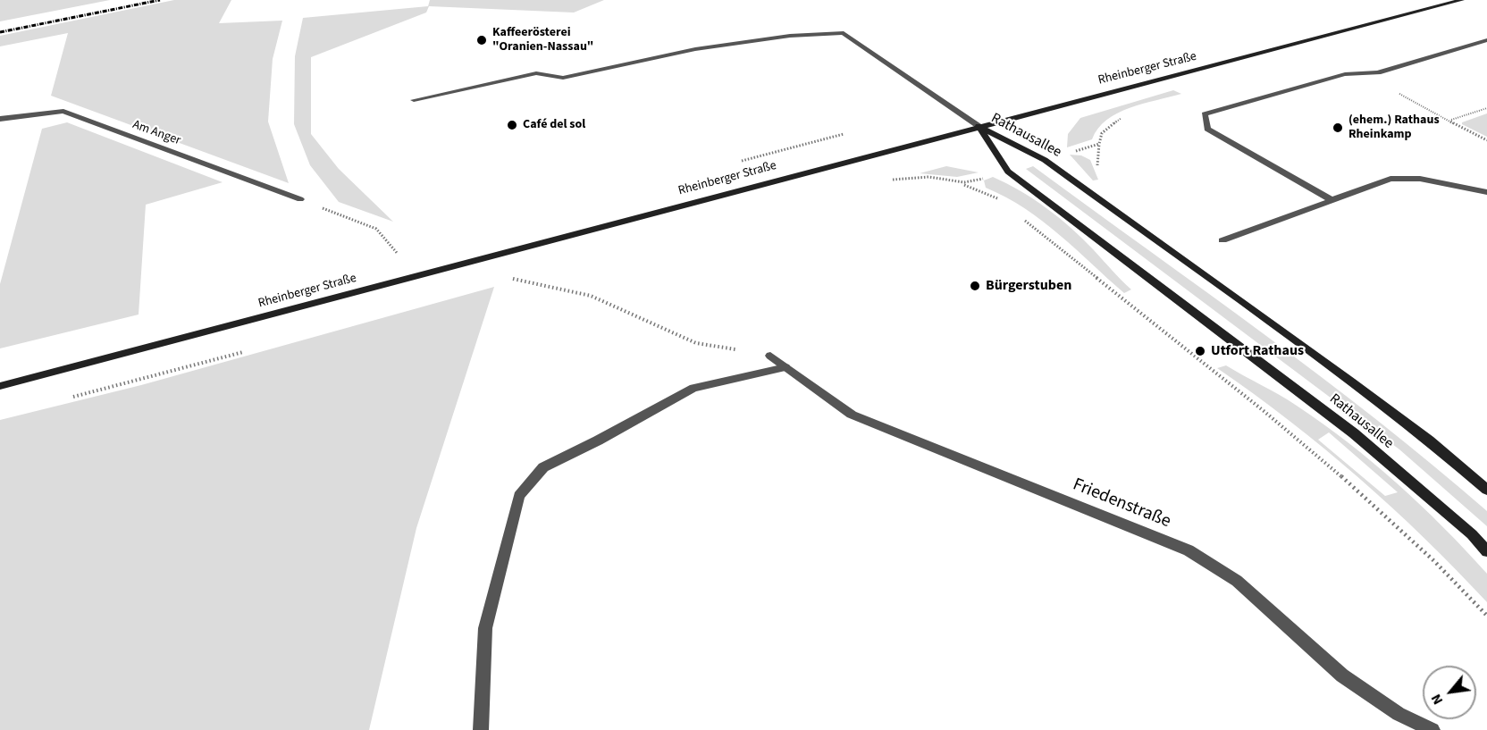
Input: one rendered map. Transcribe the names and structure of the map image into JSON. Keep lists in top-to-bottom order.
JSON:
{
  "streets": {
    "main road": ["Rheinberger Straße", "Rathausallee"],
    "street": ["Am Anger", "Friedenstraße"]
  },
  "crossings": [
    ["Rheinberger Straße", "Rathausallee"]
  ],
  "places": [
    "Kaffeerösterei \"Oranien-Nassau\"",
    "Café del sol",
    "(ehem.) Rathaus Rheinkamp",
    "Bürgerstuben",
    "Utfort Rathaus"
  ],
  "north": "bottom left"
}
